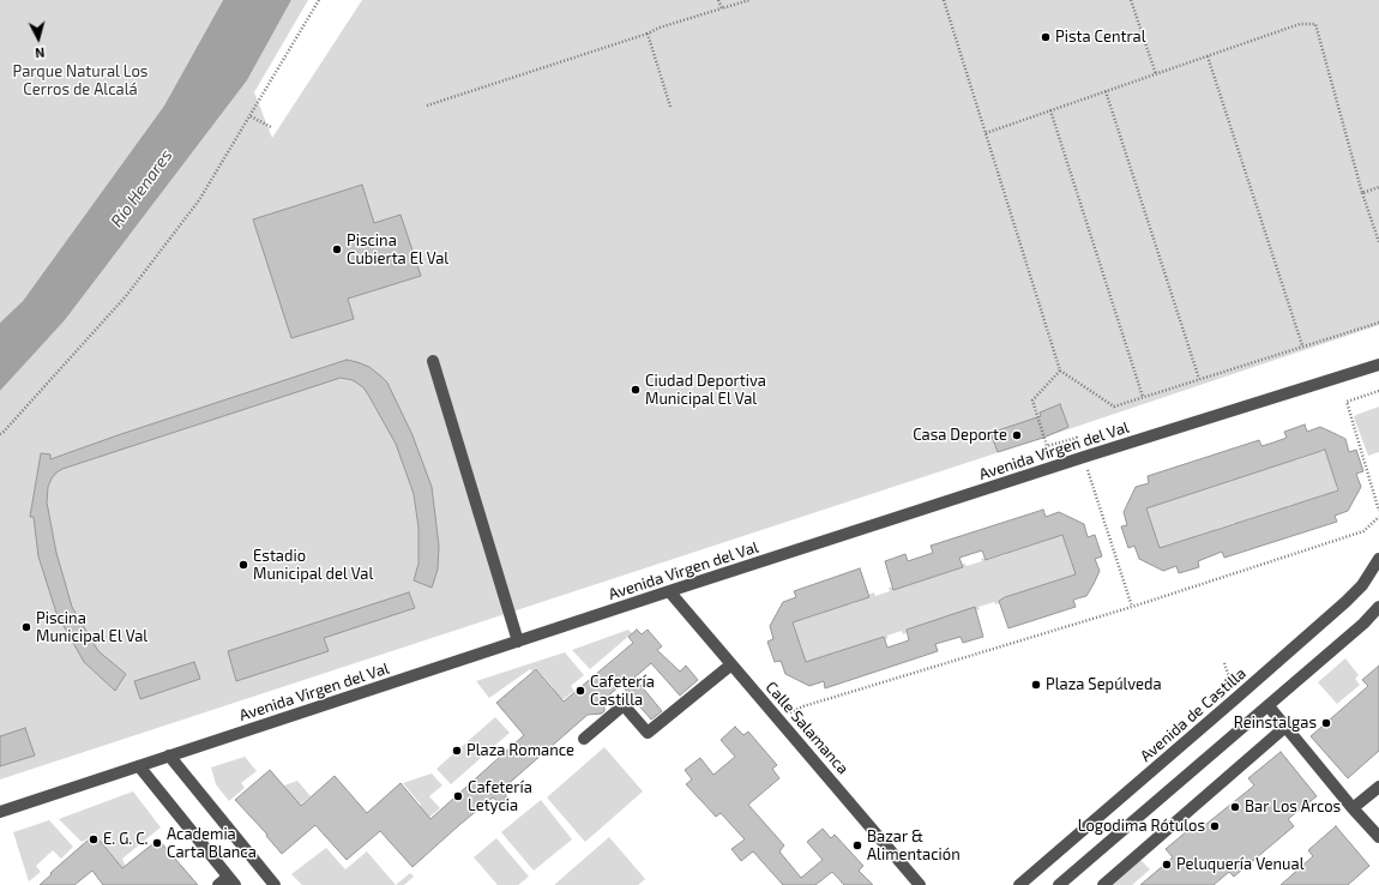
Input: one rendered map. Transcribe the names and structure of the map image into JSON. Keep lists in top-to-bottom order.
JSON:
{
  "streets": {
    "street": ["Avenida Virgen del Val", "Avenida de Castilla", "Calle Salamanca"]
  },
  "crossings": [
    ["Avenida Virgen del Val", "Calle Salamanca"]
  ],
  "water": ["Río Henares"],
  "parks": ["Parque Natural Los Cerros de Alcalá"],
  "places": [
    "Pista Central",
    "Piscina Cubierta El Val",
    "Ciudad Deportiva Municipal El Val",
    "Casa Deporte",
    "Estadio Municipal del Val",
    "Piscina Municipal El Val",
    "Plaza Sepúlveda",
    "Cafetería Castilla",
    "Reinstalgas",
    "Plaza Romance",
    "Cafetería Letycia",
    "Bar Los Arcos",
    "Logodima Rótulos",
    "E. G. C.",
    "Academia Carta Blanca",
    "Bazar & Alimentación",
    "Peluquería Venual"
  ],
  "north": "bottom"
}
